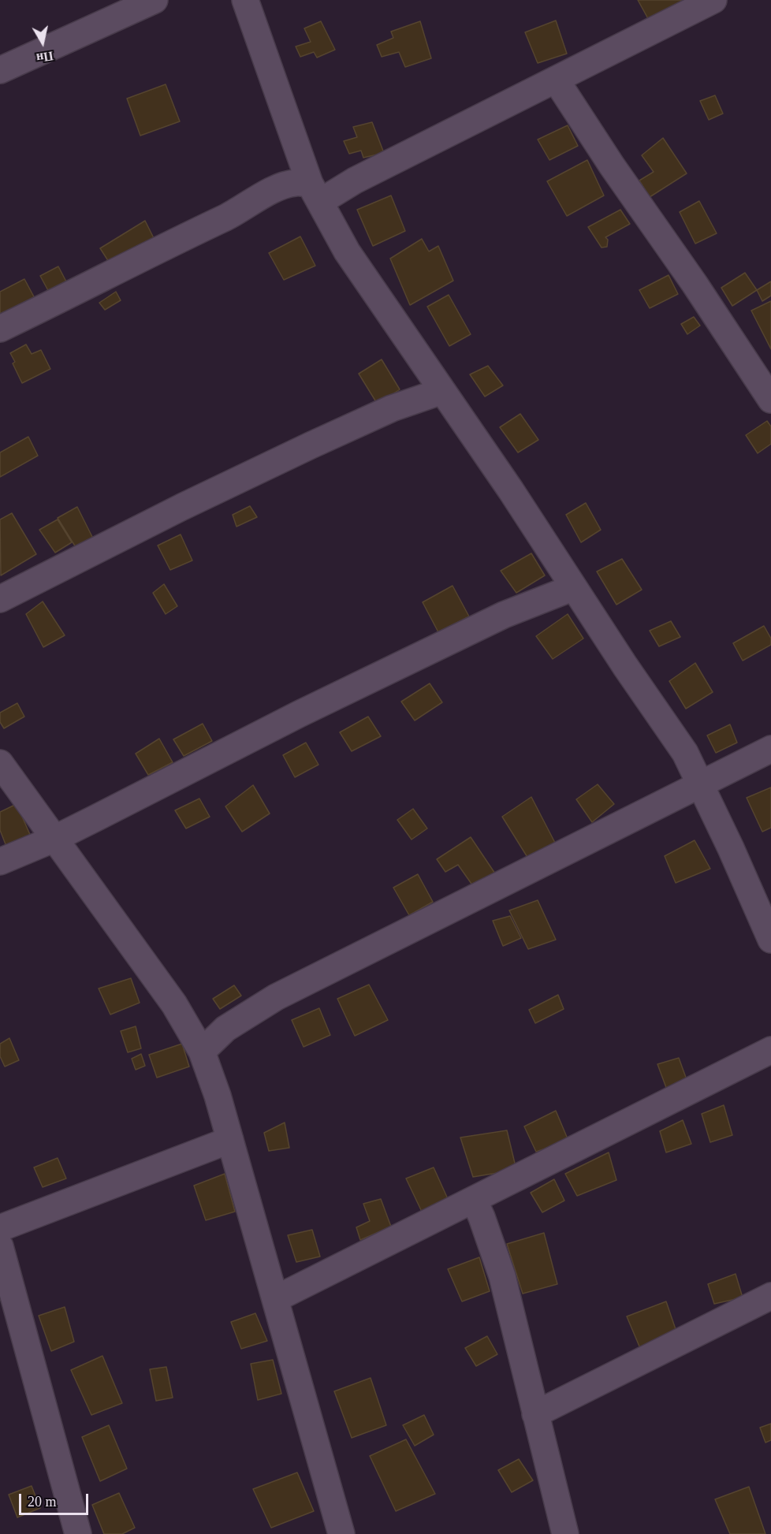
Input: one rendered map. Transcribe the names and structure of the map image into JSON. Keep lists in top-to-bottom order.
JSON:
{
  "scale_bar": "20 m",
  "north": "bottom"
}
